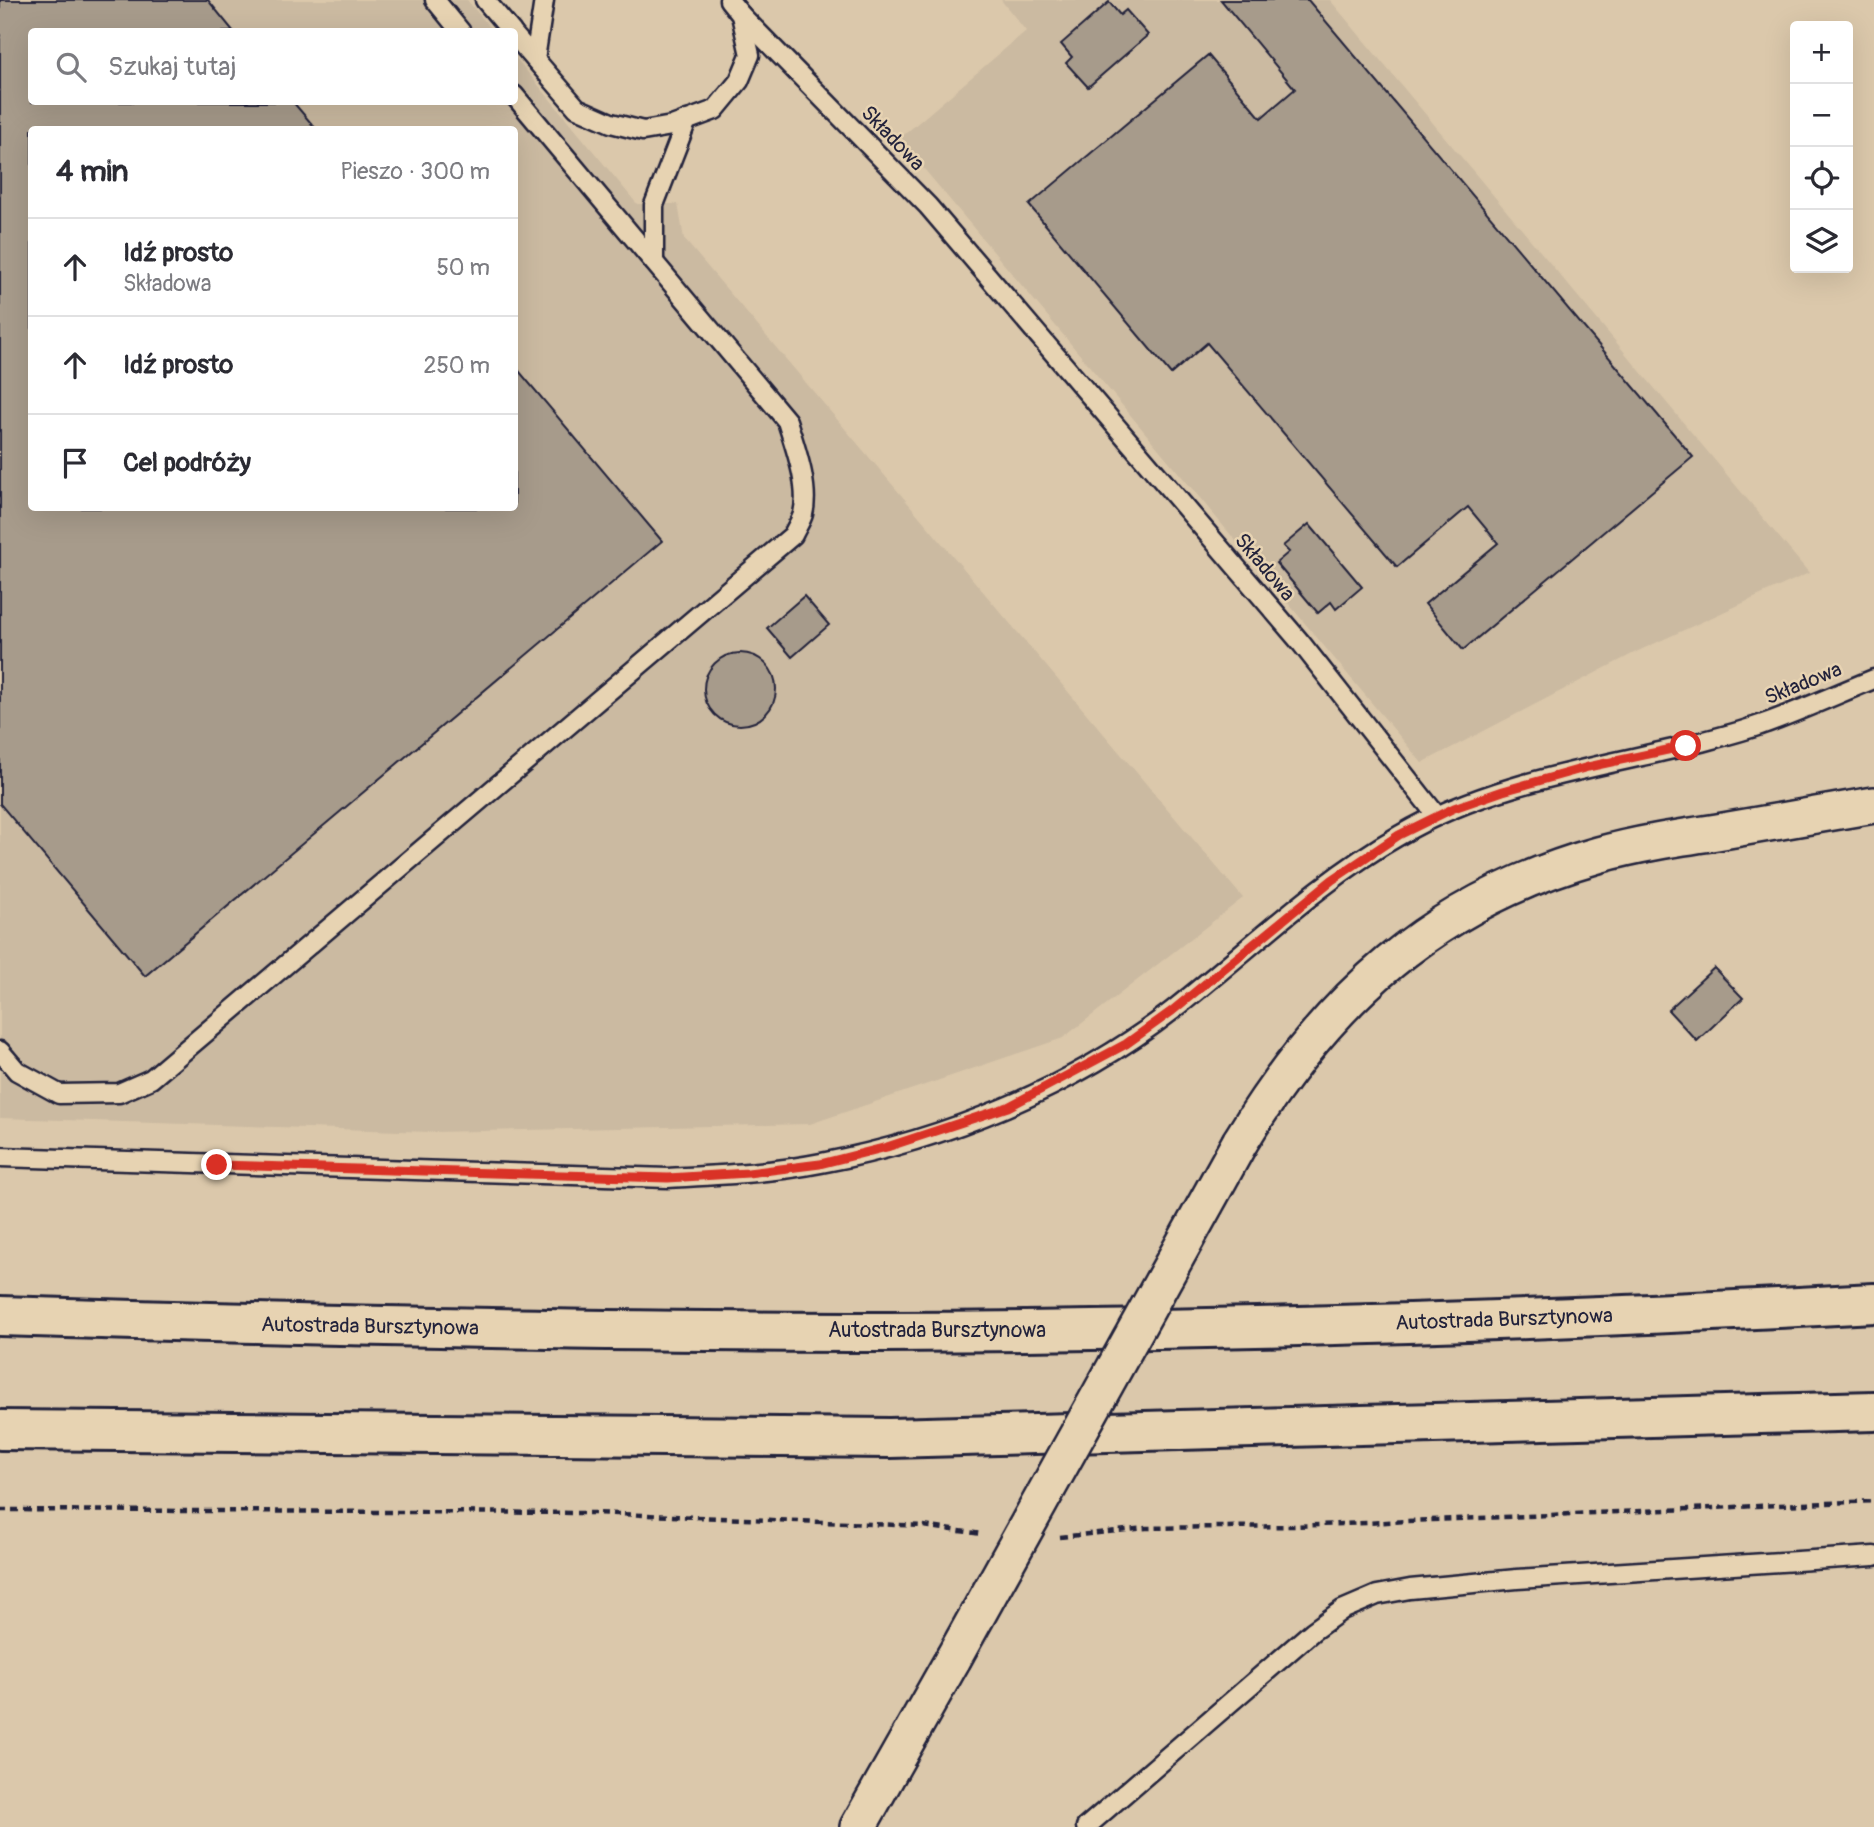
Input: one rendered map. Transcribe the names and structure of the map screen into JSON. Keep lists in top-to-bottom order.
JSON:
{
  "streets": {
    "highway": ["Autostrada Bursztynowa"],
    "lane": ["Składowa"]
  },
  "page": {
    "map_buttons": ["+", "−"],
    "search": "Szukaj tutaj",
    "heading": ["4 min", "Pieszo · 300 m"],
    "list": [
      ["Idź prosto", "Składowa", "50 m"],
      ["Idź prosto", "250 m"],
      "Cel podróży"
    ]
  }
}
